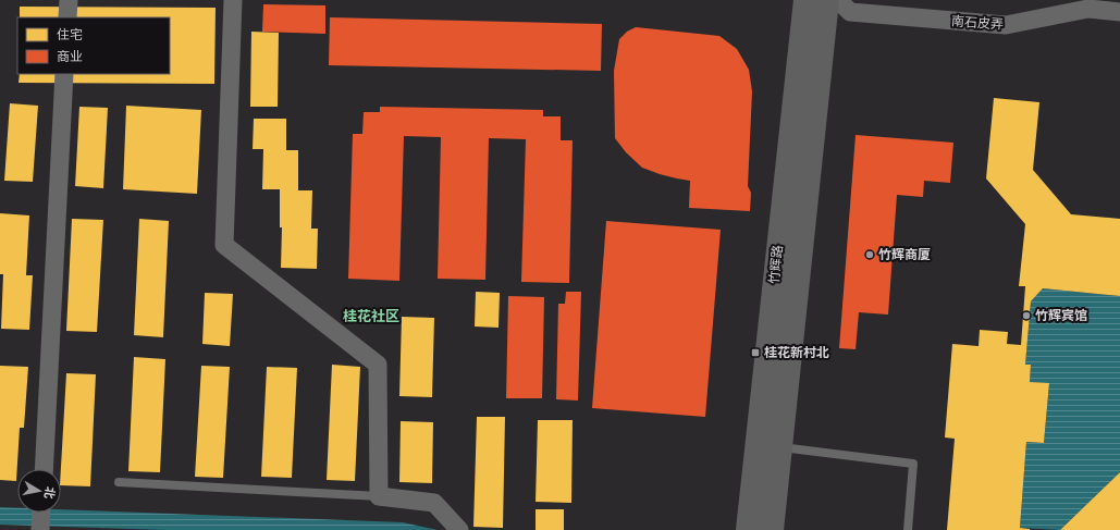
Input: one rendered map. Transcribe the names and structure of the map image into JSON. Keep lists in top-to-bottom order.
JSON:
{
  "streets": {
    "main road": ["竹辉路"],
    "street": ["南石皮弄"]
  },
  "districts": ["桂花社区"],
  "places": {
    "other": ["竹辉商厦", "竹辉宾馆"],
    "transit": ["桂花新村北"]
  },
  "legend": ["住宅", "商业"],
  "north": "right"
}
